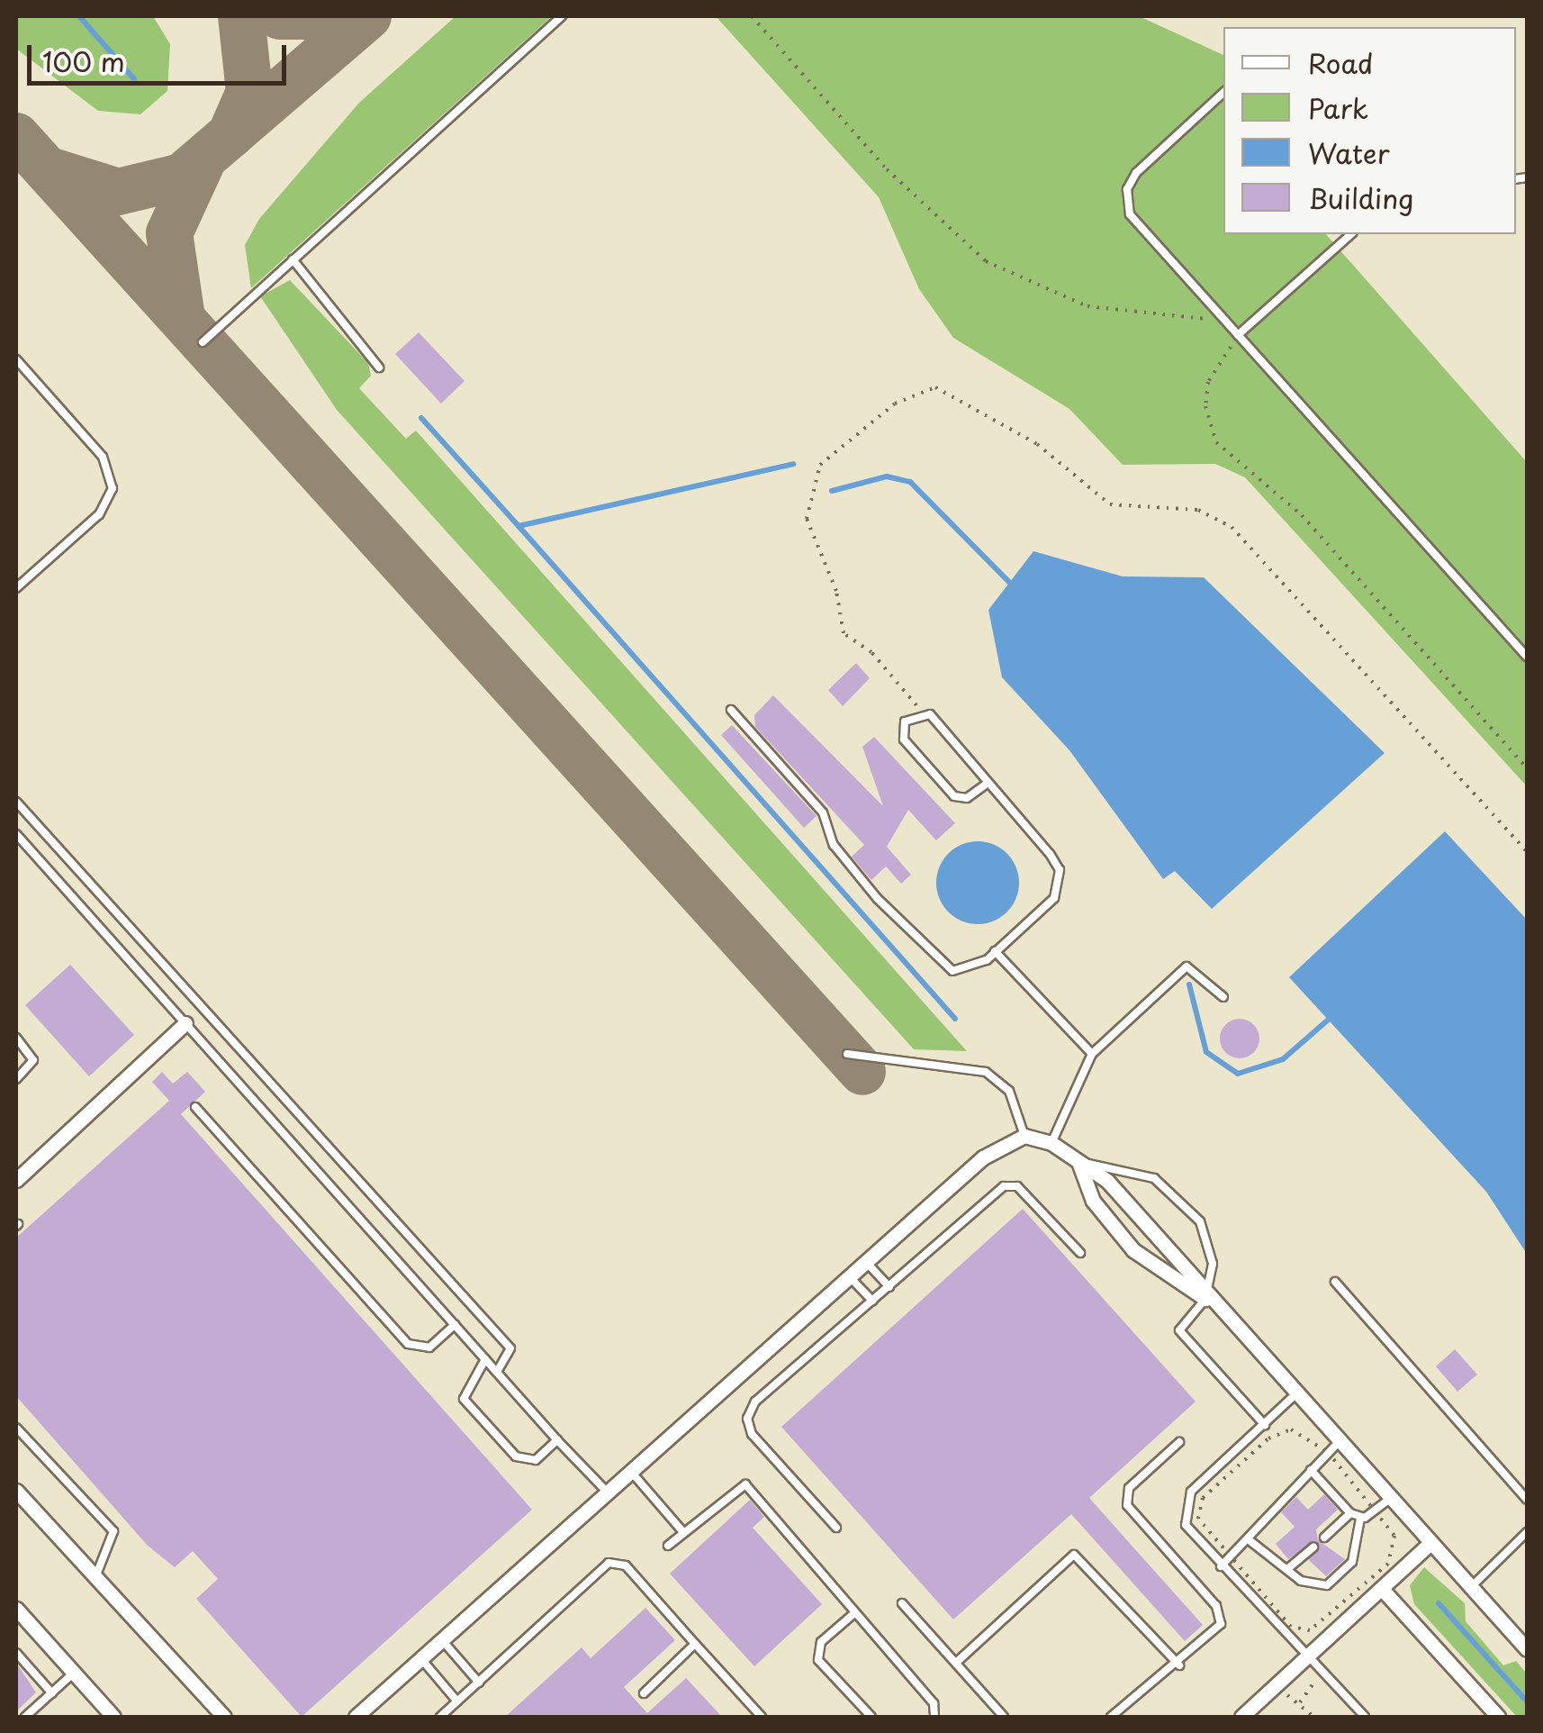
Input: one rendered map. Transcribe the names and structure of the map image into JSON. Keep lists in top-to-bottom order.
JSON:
{
  "legend": [
    "Road",
    "Park",
    "Water",
    "Building"
  ],
  "scale_bar": "100 m"
}
